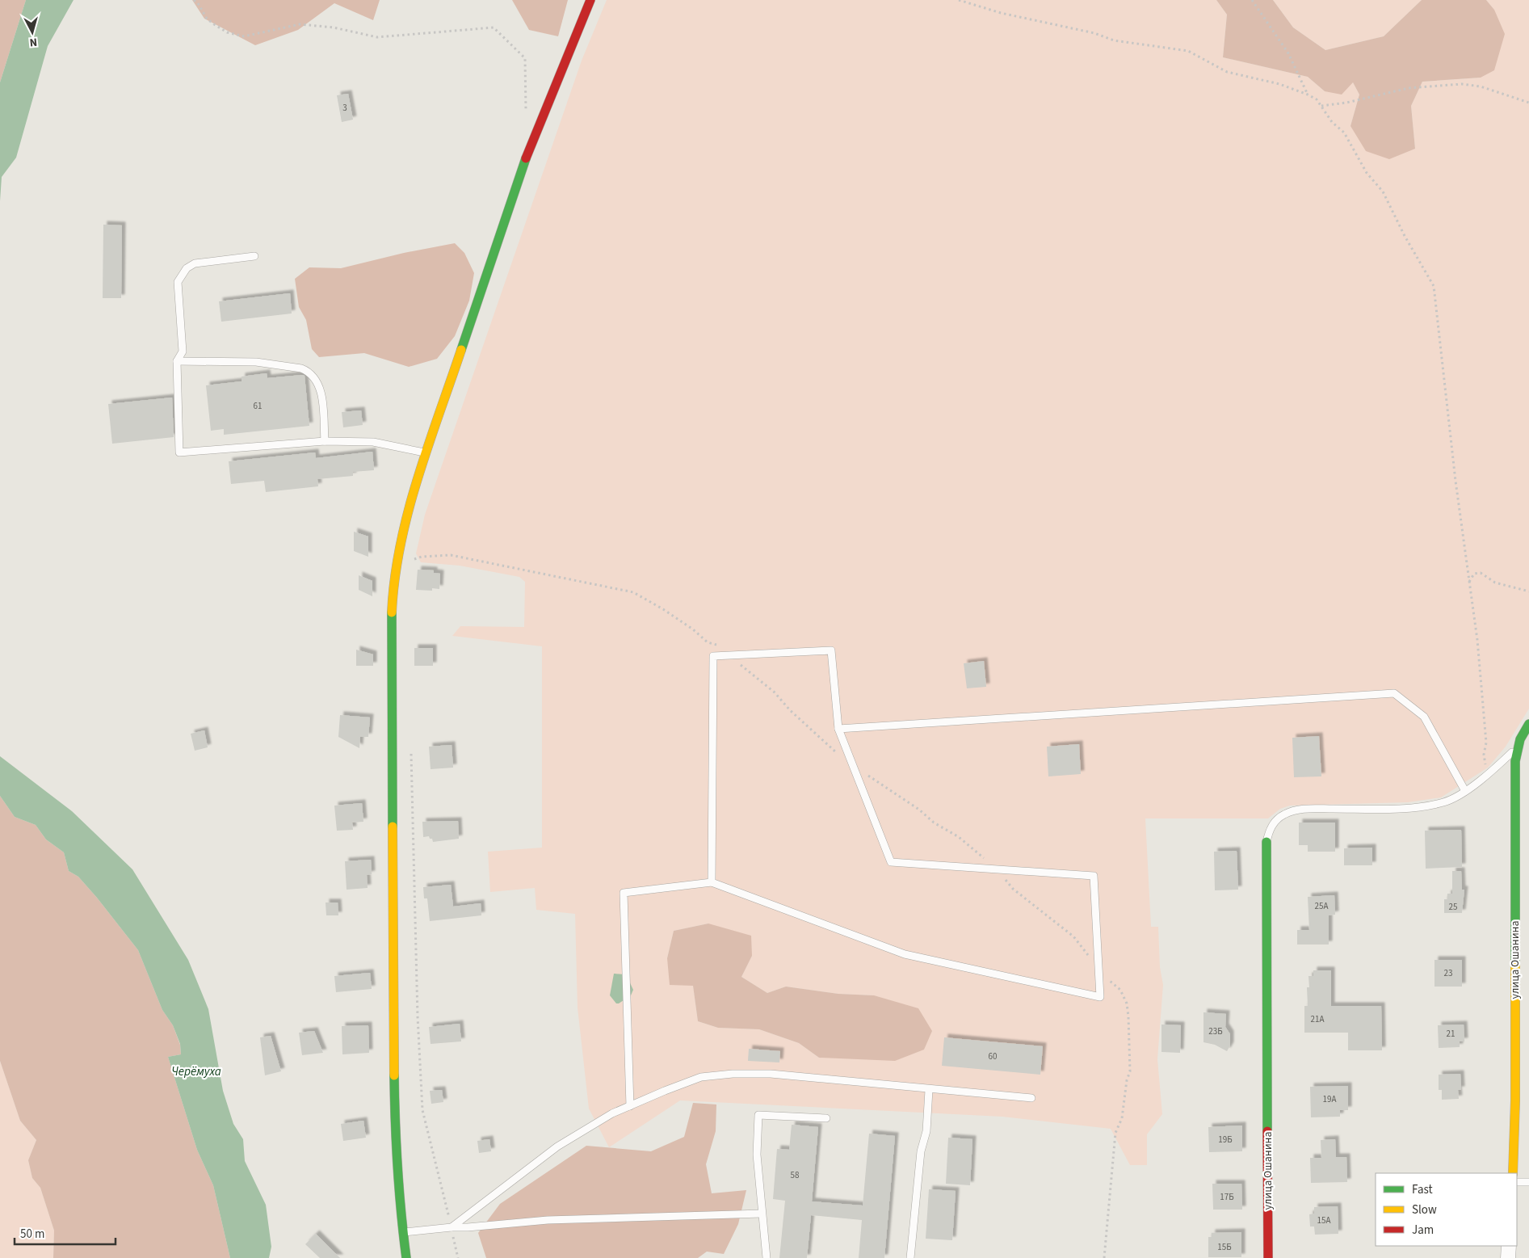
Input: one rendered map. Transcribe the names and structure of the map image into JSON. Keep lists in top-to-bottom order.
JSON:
{
  "streets": {
    "main road": ["улица Ошанина"]
  },
  "water": ["Черёмуха"],
  "house_numbers": [
    "3",
    "61",
    "25А",
    "25",
    "23",
    "21А",
    "23Б",
    "21",
    "60",
    "19А",
    "19Б",
    "58",
    "17Б",
    "15А",
    "15Б"
  ],
  "legend": ["Fast", "Slow", "Jam"],
  "scale_bar": "50 m",
  "north": "bottom"
}
